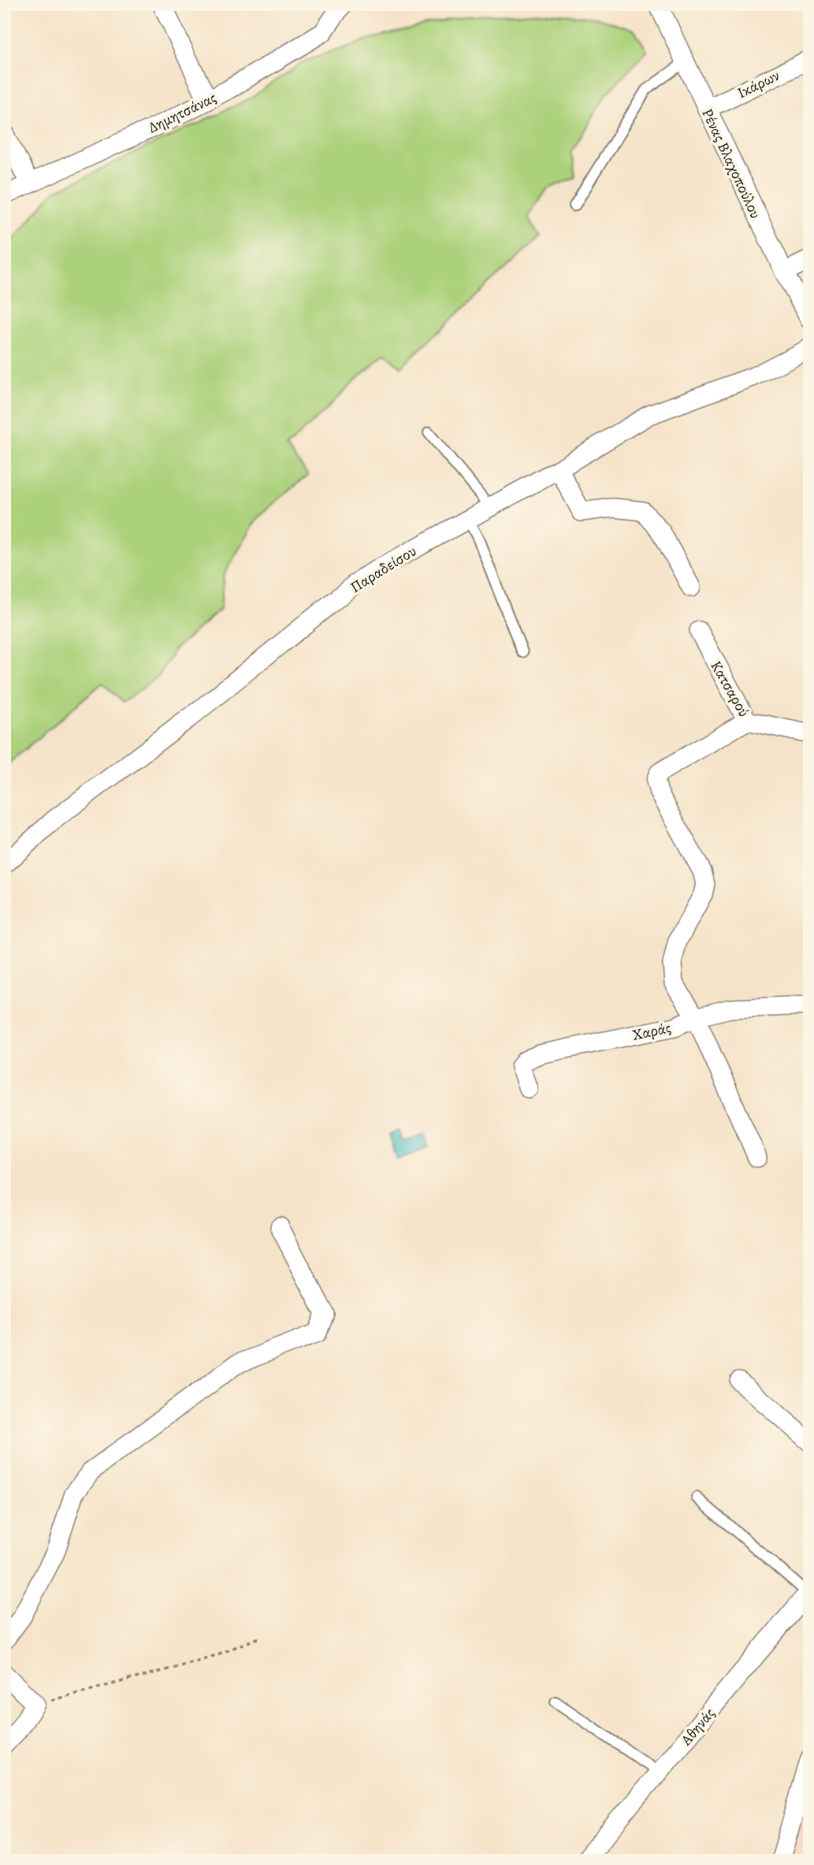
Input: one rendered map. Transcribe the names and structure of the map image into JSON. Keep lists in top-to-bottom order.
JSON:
{
  "streets": {
    "street": [
      "Ικάρων",
      "Δημητσάνας",
      "Ρένας Βλαχοπούλου",
      "Παραδείσου",
      "Κατσαρού",
      "Χαράς",
      "Αθηνάς"
    ]
  },
  "crossings": [
    ["Ικάρων", "Ρένας Βλαχοπούλου"]
  ]
}
